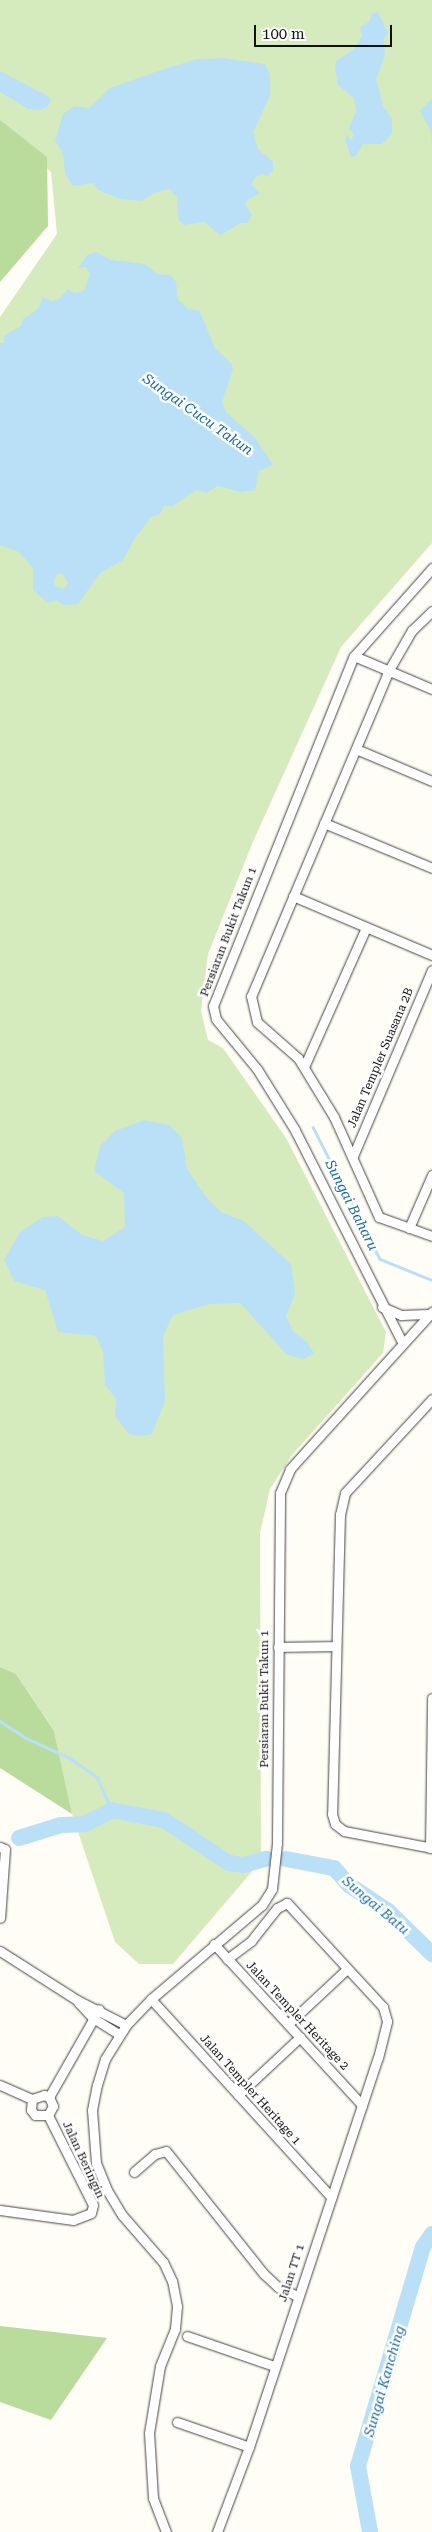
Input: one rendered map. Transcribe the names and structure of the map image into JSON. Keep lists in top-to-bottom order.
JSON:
{
  "streets": {
    "street": [
      "Persiaran Bukit Takun 1",
      "Jalan Templer Suasana 2B",
      "Jalan Templer Heritage 2",
      "Jalan Templer Heritage 1",
      "Jalan Beringin",
      "Jalan TT 1"
    ]
  },
  "crossings": [
    ["Persiaran Bukit Takun 1", "Jalan Templer Heritage 2"],
    ["Persiaran Bukit Takun 1", "Jalan Templer Heritage 1"],
    ["Jalan Templer Heritage 2", "Jalan TT 1"],
    ["Jalan Templer Heritage 1", "Jalan TT 1"]
  ],
  "water": [
    "Sungai Cucu Takun",
    "Sungai Baharu",
    "Sungai Batu",
    "Sungai Kanching"
  ],
  "scale_bar": "100 m"
}
